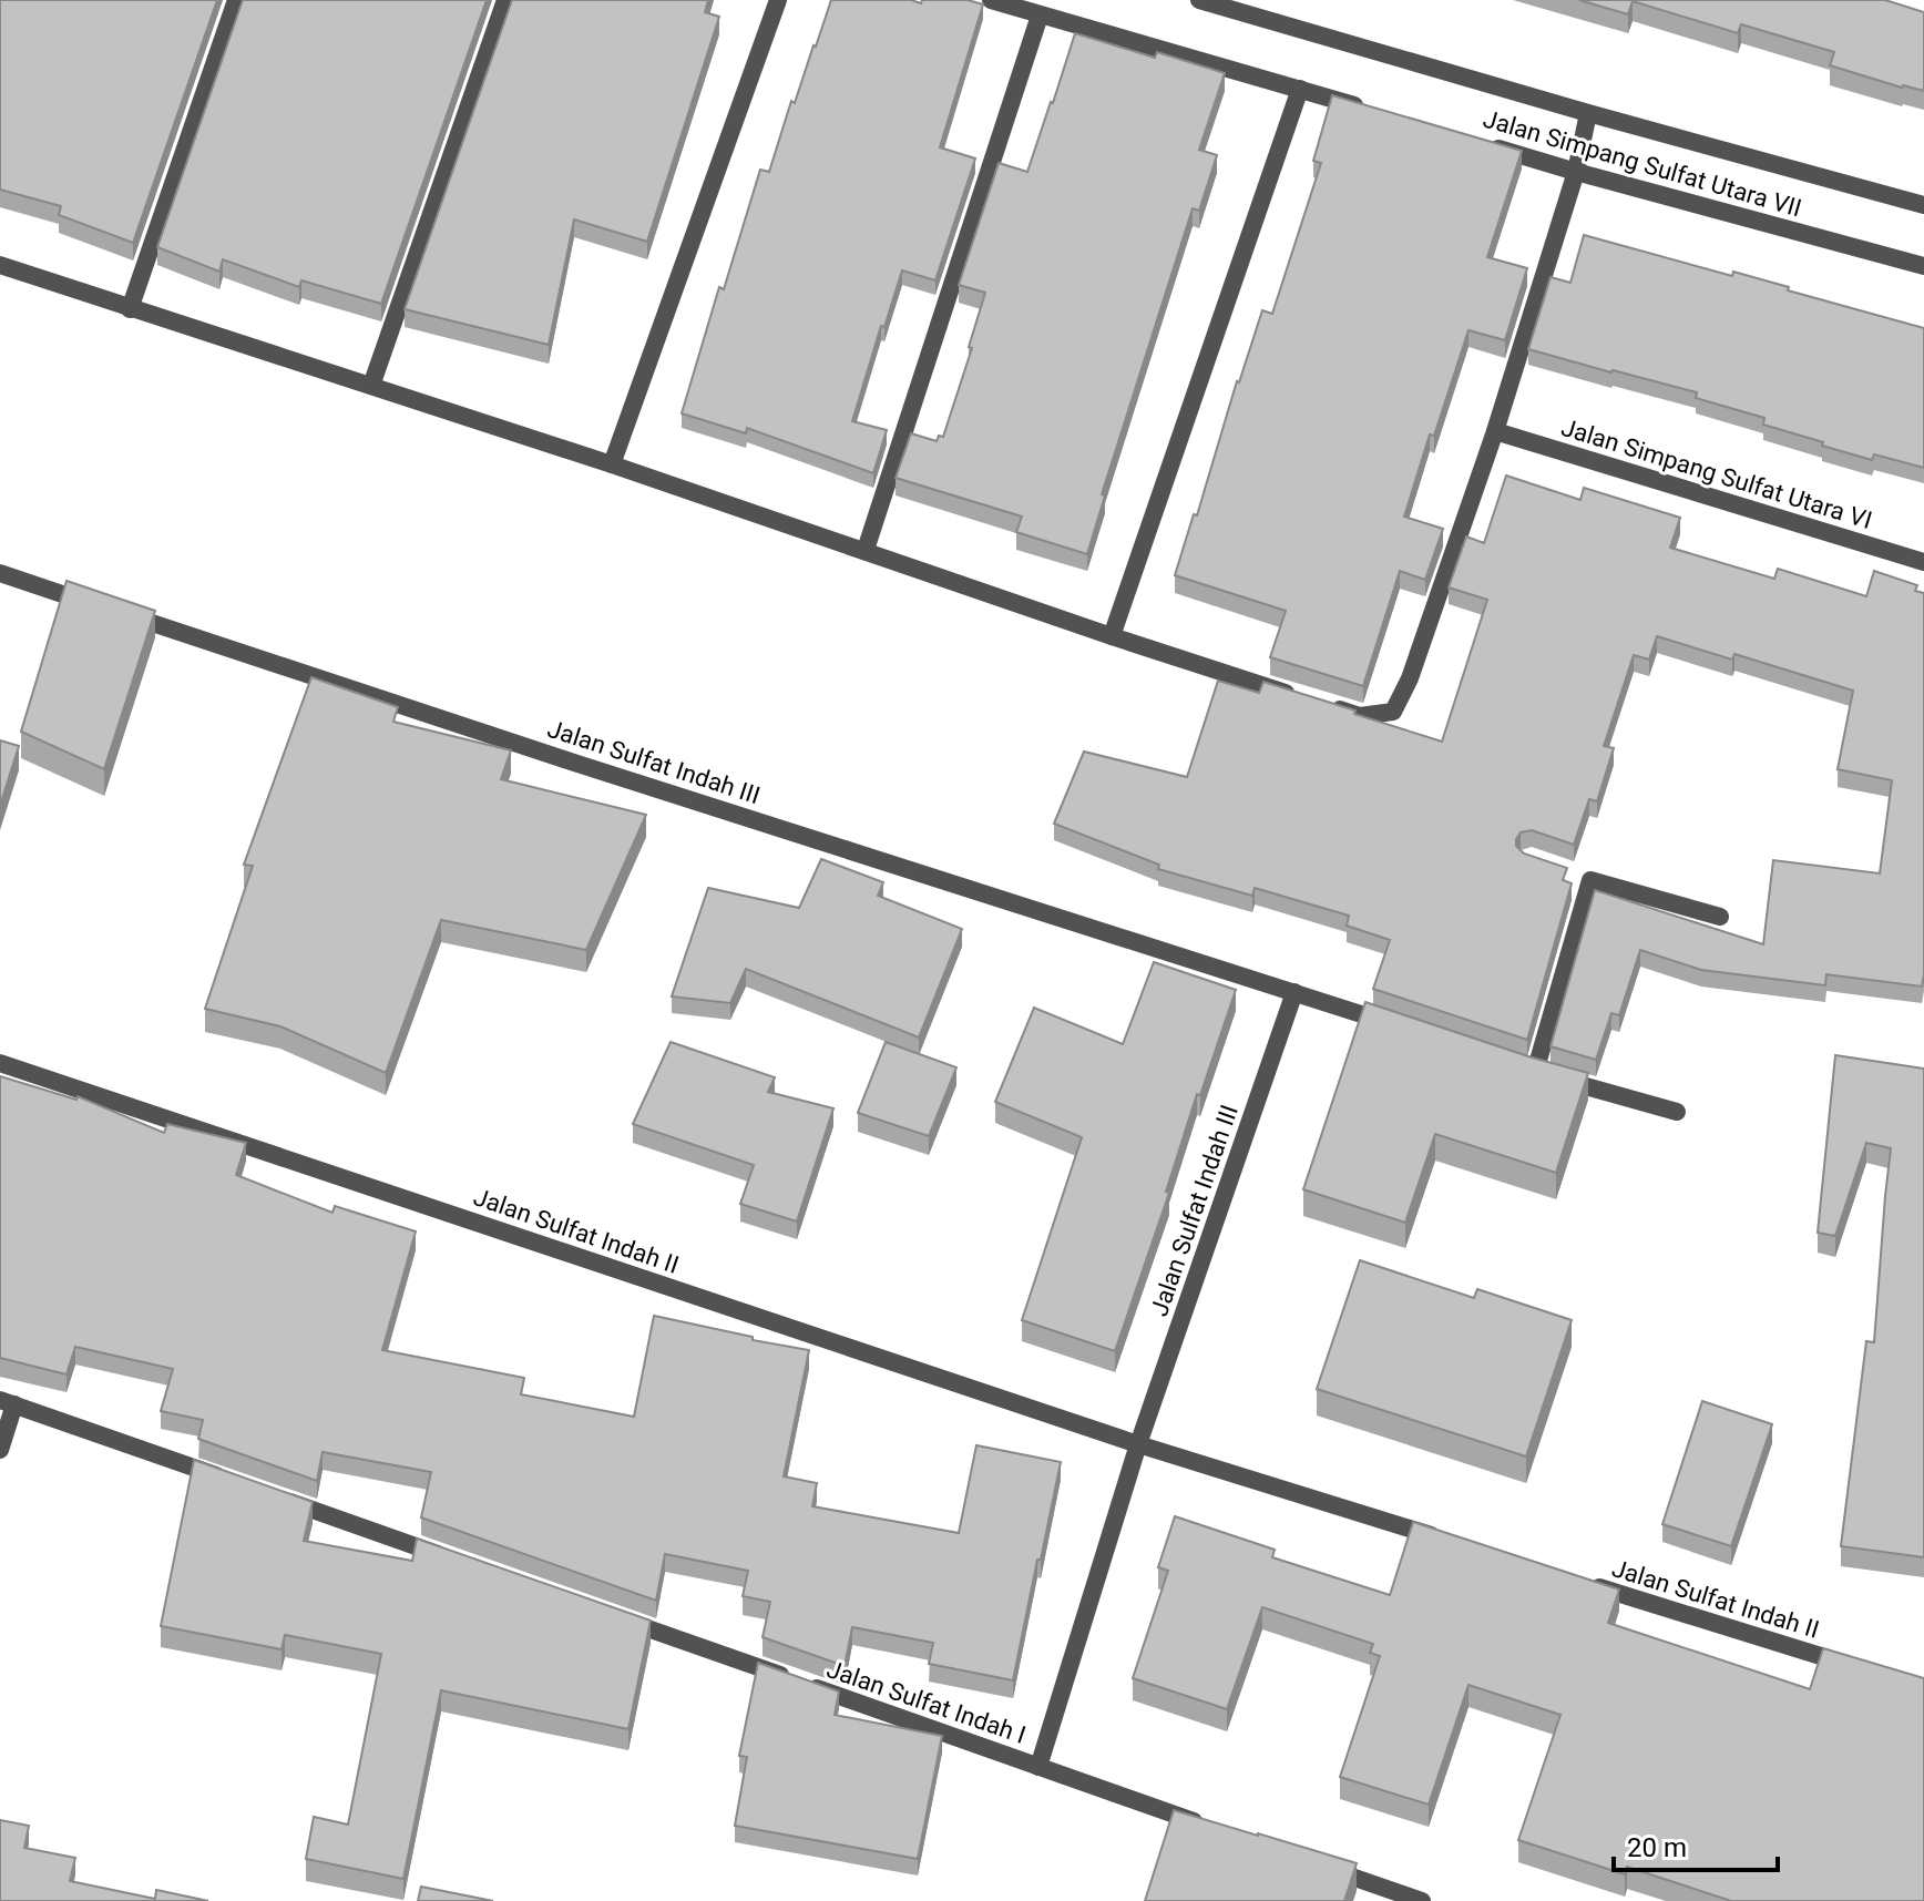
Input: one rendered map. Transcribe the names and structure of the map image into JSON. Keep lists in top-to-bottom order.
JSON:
{
  "streets": {
    "street": [
      "Jalan Simpang Sulfat Utara VII",
      "Jalan Simpang Sulfat Utara VI",
      "Jalan Sulfat Indah III",
      "Jalan Sulfat Indah II",
      "Jalan Sulfat Indah I"
    ]
  },
  "crossings": [
    ["Jalan Sulfat Indah III", "Jalan Sulfat Indah II"]
  ],
  "scale_bar": "20 m"
}
